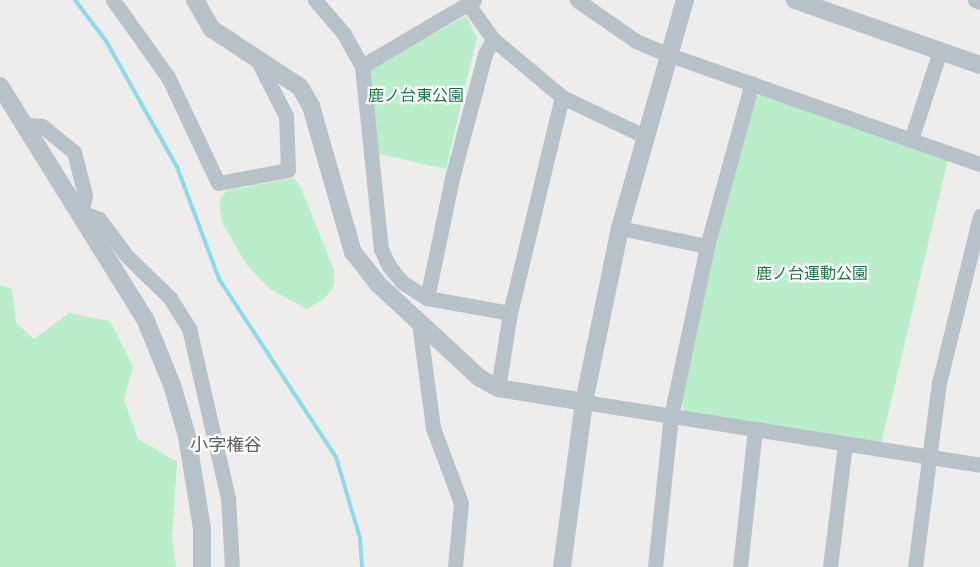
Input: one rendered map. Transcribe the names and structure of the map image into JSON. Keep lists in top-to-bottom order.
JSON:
{
  "districts": ["小字権谷"],
  "parks": ["鹿ノ台東公園", "鹿ノ台運動公園"]
}
